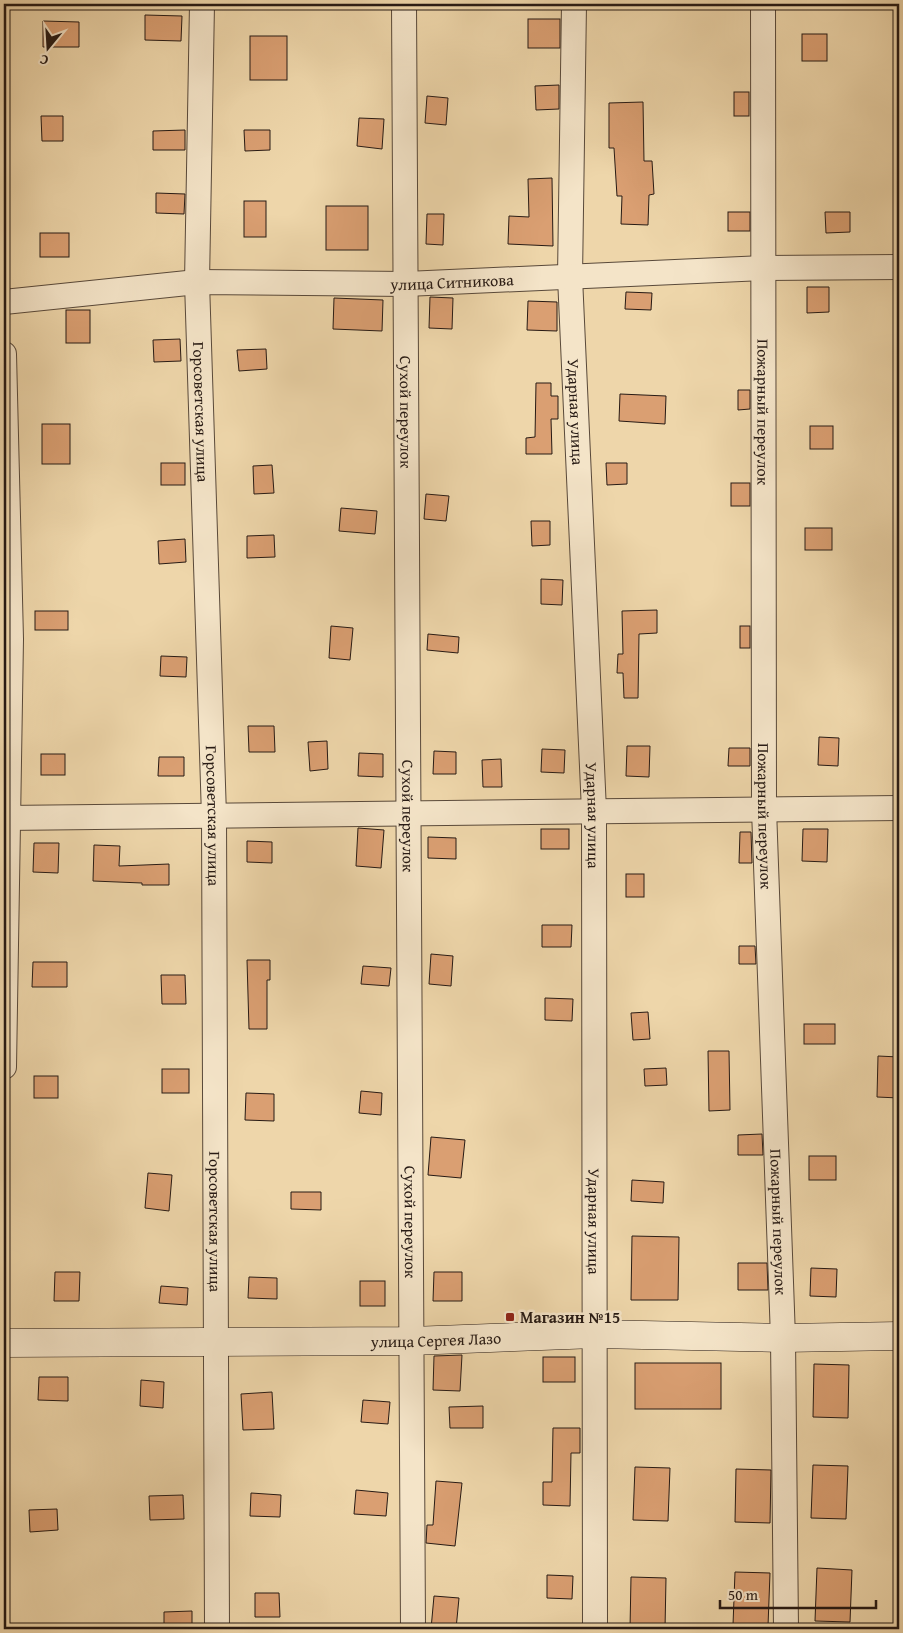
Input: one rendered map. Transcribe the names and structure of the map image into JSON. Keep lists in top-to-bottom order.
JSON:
{
  "streets": {
    "main road": ["улица Сергея Лазо"],
    "street": [
      "улица Ситникова",
      "Горсоветская улица",
      "Сухой переулок",
      "Ударная улица",
      "Пожарный переулок"
    ]
  },
  "crossings": [
    ["улица Ситникова", "Горсоветская улица"],
    ["улица Ситникова", "Сухой переулок"],
    ["улица Ситникова", "Ударная улица"],
    ["улица Ситникова", "Пожарный переулок"],
    ["Горсоветская улица", "улица Сергея Лазо"],
    ["Сухой переулок", "улица Сергея Лазо"],
    ["Ударная улица", "улица Сергея Лазо"],
    ["Пожарный переулок", "улица Сергея Лазо"]
  ],
  "places": {
    "transit": ["Магазин №15"]
  },
  "scale_bar": "50 m",
  "north": "bottom"
}
